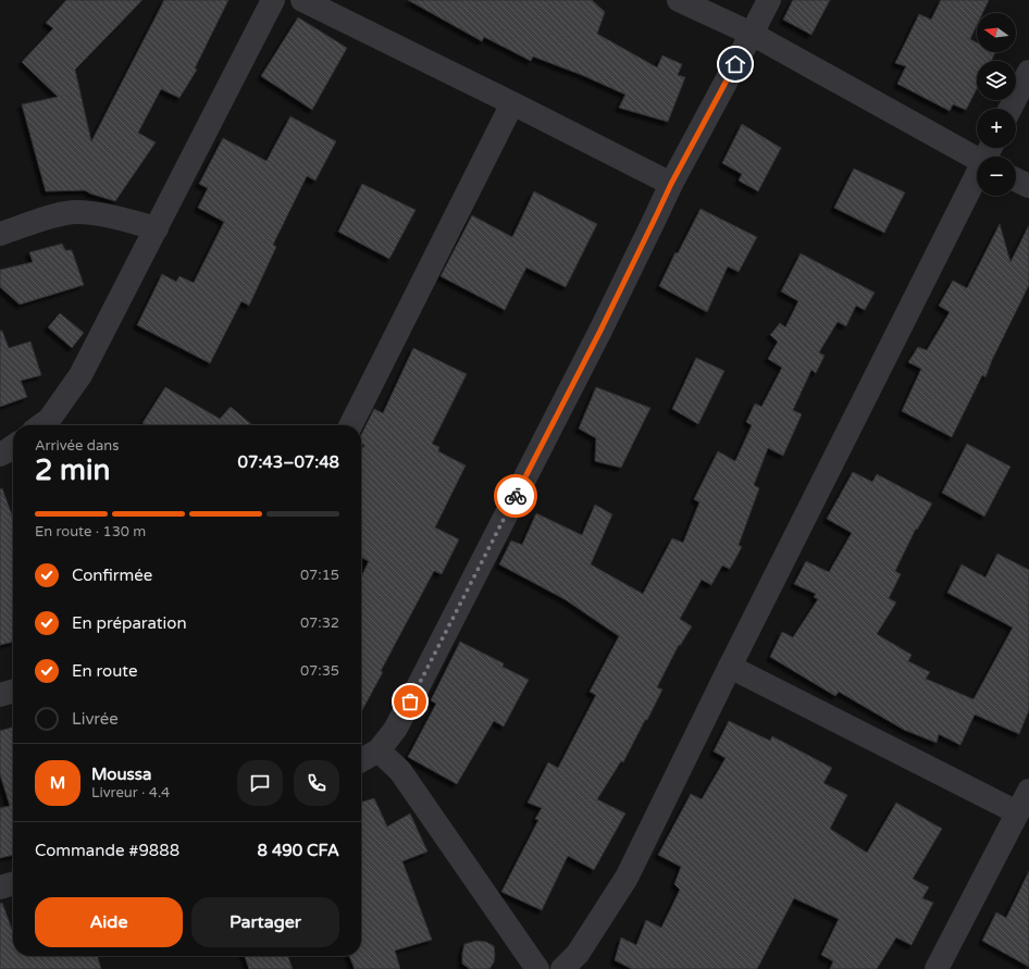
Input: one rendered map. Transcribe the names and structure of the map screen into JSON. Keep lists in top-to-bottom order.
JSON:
{
  "north": "left",
  "page": {
    "map_buttons": ["+", "−"],
    "heading": ["2 min", "Arrivée dans", "07:43–07:48"],
    "panel": [
      "Moussa",
      "Livreur · 4.4",
      "Commande #9888",
      "8 490 CFA"
    ],
    "bar": "En route · 130 m",
    "list": [
      ["Confirmée", "07:15"],
      ["En préparation", "07:32"],
      ["En route", "07:35"],
      "Livrée"
    ],
    "round": "M",
    "buttons": ["Aide", "Partager"]
  }
}
